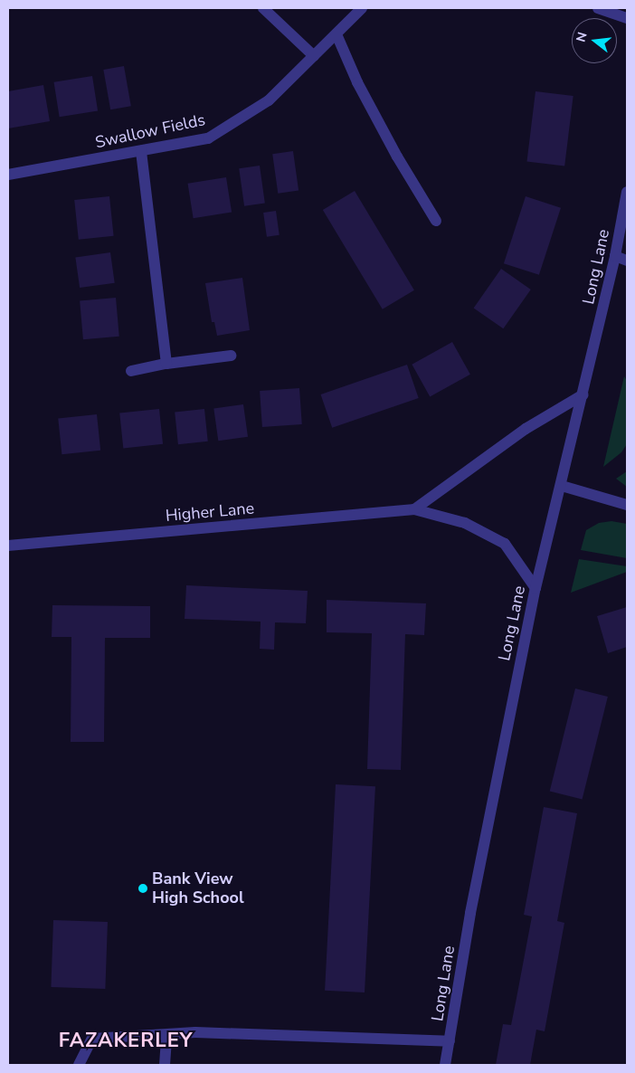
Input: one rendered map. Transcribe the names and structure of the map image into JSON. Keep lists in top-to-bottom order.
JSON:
{
  "streets": {
    "street": ["Swallow Fields", "Long Lane", "Higher Lane"]
  },
  "crossings": [
    ["Long Lane", "Higher Lane"]
  ],
  "districts": ["FAZAKERLEY"],
  "places": ["Bank View High School"],
  "north": "left"
}
